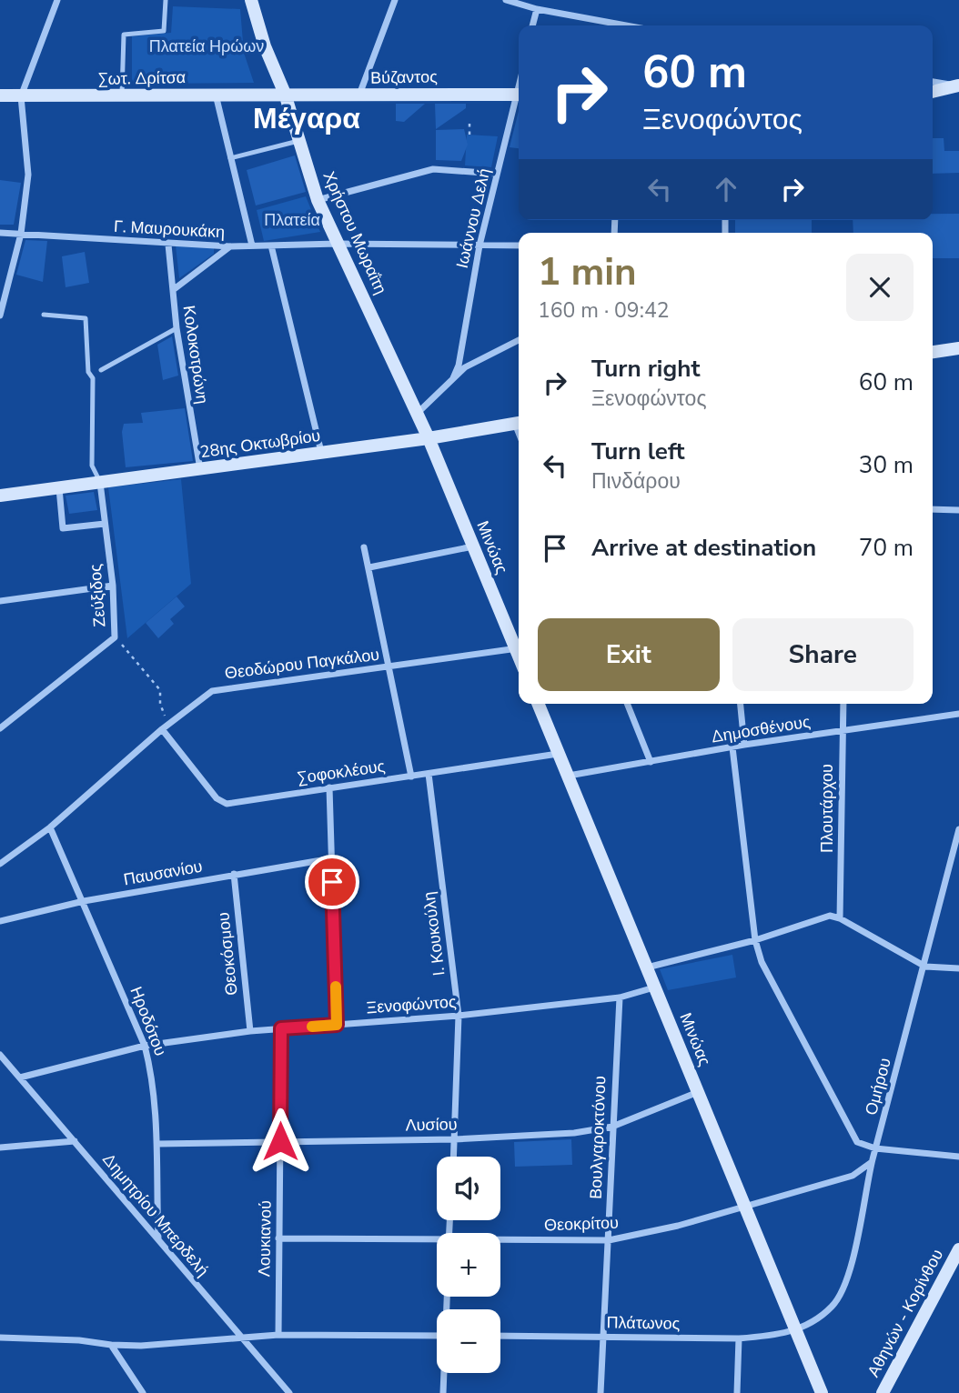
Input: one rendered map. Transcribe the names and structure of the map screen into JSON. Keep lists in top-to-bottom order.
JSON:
{
  "streets": {
    "main road": [
      "Βύζαντος",
      "Σωτ. Δρίτσα",
      "Χρήστου Μωραΐτη",
      "28ης Οκτωβρίου",
      "Μινώας",
      "Αθηνών - Κορίνθου"
    ],
    "street": [
      "Ιωάννου Δελή",
      "Γ. Μαυρουκάκη",
      "Κολοκοτρώνη",
      "Ζεύξιδος",
      "Θεοδώρου Παγκάλου",
      "Δημοσθένους",
      "Σοφοκλέους",
      "Πλουτάρχου",
      "Παυσανίου",
      "Ι. Κουκούλη",
      "Θεοκόσμου",
      "Ξενοφώντος",
      "Ηροδότου",
      "Ομήρου",
      "Λυσίου",
      "Βουλγαροκτόνου",
      "Δημητρίου Μπερδελή",
      "Θεοκρίτου",
      "Λουκιανού",
      "Πλάτωνος"
    ]
  },
  "crossings": [
    ["Βύζαντος", "Σωτ. Δρίτσα"],
    ["Βύζαντος", "Χρήστου Μωραΐτη"],
    ["Σωτ. Δρίτσα", "Χρήστου Μωραΐτη"],
    ["Ιωάννου Δελή", "Γ. Μαυρουκάκη"],
    ["Γ. Μαυρουκάκη", "Χρήστου Μωραΐτη"],
    ["Γ. Μαυρουκάκη", "Κολοκοτρώνη"],
    ["Χρήστου Μωραΐτη", "28ης Οκτωβρίου"],
    ["Χρήστου Μωραΐτη", "Μινώας"],
    ["Κολοκοτρώνη", "28ης Οκτωβρίου"],
    ["28ης Οκτωβρίου", "Μινώας"],
    ["28ης Οκτωβρίου", "Ζεύξιδος"],
    ["Μινώας", "Δημοσθένους"],
    ["Μινώας", "Σοφοκλέους"],
    ["Μινώας", "Ξενοφώντος"],
    ["Μινώας", "Ομήρου"],
    ["Μινώας", "Λυσίου"],
    ["Μινώας", "Θεοκρίτου"],
    ["Μινώας", "Πλάτωνος"],
    ["Θεοδώρου Παγκάλου", "Σοφοκλέους"],
    ["Θεοδώρου Παγκάλου", "Ηροδότου"],
    ["Δημοσθένους", "Πλουτάρχου"],
    ["Σοφοκλέους", "Ι. Κουκούλη"],
    ["Παυσανίου", "Θεοκόσμου"],
    ["Παυσανίου", "Ηροδότου"],
    ["Ι. Κουκούλη", "Ξενοφώντος"],
    ["Ι. Κουκούλη", "Λυσίου"],
    ["Θεοκόσμου", "Ξενοφώντος"],
    ["Ξενοφώντος", "Ηροδότου"],
    ["Ξενοφώντος", "Βουλγαροκτόνου"],
    ["Ξενοφώντος", "Δημητρίου Μπερδελή"],
    ["Ξενοφώντος", "Λουκιανού"],
    ["Ηροδότου", "Λυσίου"],
    ["Ηροδότου", "Δημητρίου Μπερδελή"],
    ["Ομήρου", "Θεοκρίτου"],
    ["Ομήρου", "Πλάτωνος"],
    ["Λυσίου", "Βουλγαροκτόνου"],
    ["Λυσίου", "Λουκιανού"],
    ["Βουλγαροκτόνου", "Θεοκρίτου"],
    ["Βουλγαροκτόνου", "Πλάτωνος"],
    ["Θεοκρίτου", "Λουκιανού"]
  ],
  "districts": ["Μέγαρα"],
  "parks": ["Πλατεία Ηρώων", "Πλατεία"],
  "page": {
    "turn": ["60 m", "Ξενοφώντος"],
    "heading": ["1 min", "160 m · 09:42"],
    "list": [
      {
        "name": "Turn right",
        "note": "Ξενοφώντος",
        "value": "60 m"
      },
      {
        "name": "Turn left",
        "note": "Πινδάρου",
        "value": "30 m"
      },
      {
        "name": "Arrive at destination",
        "value": "70 m"
      }
    ],
    "buttons": ["Exit", "Share"],
    "map_buttons": ["+", "−"]
  }
}
